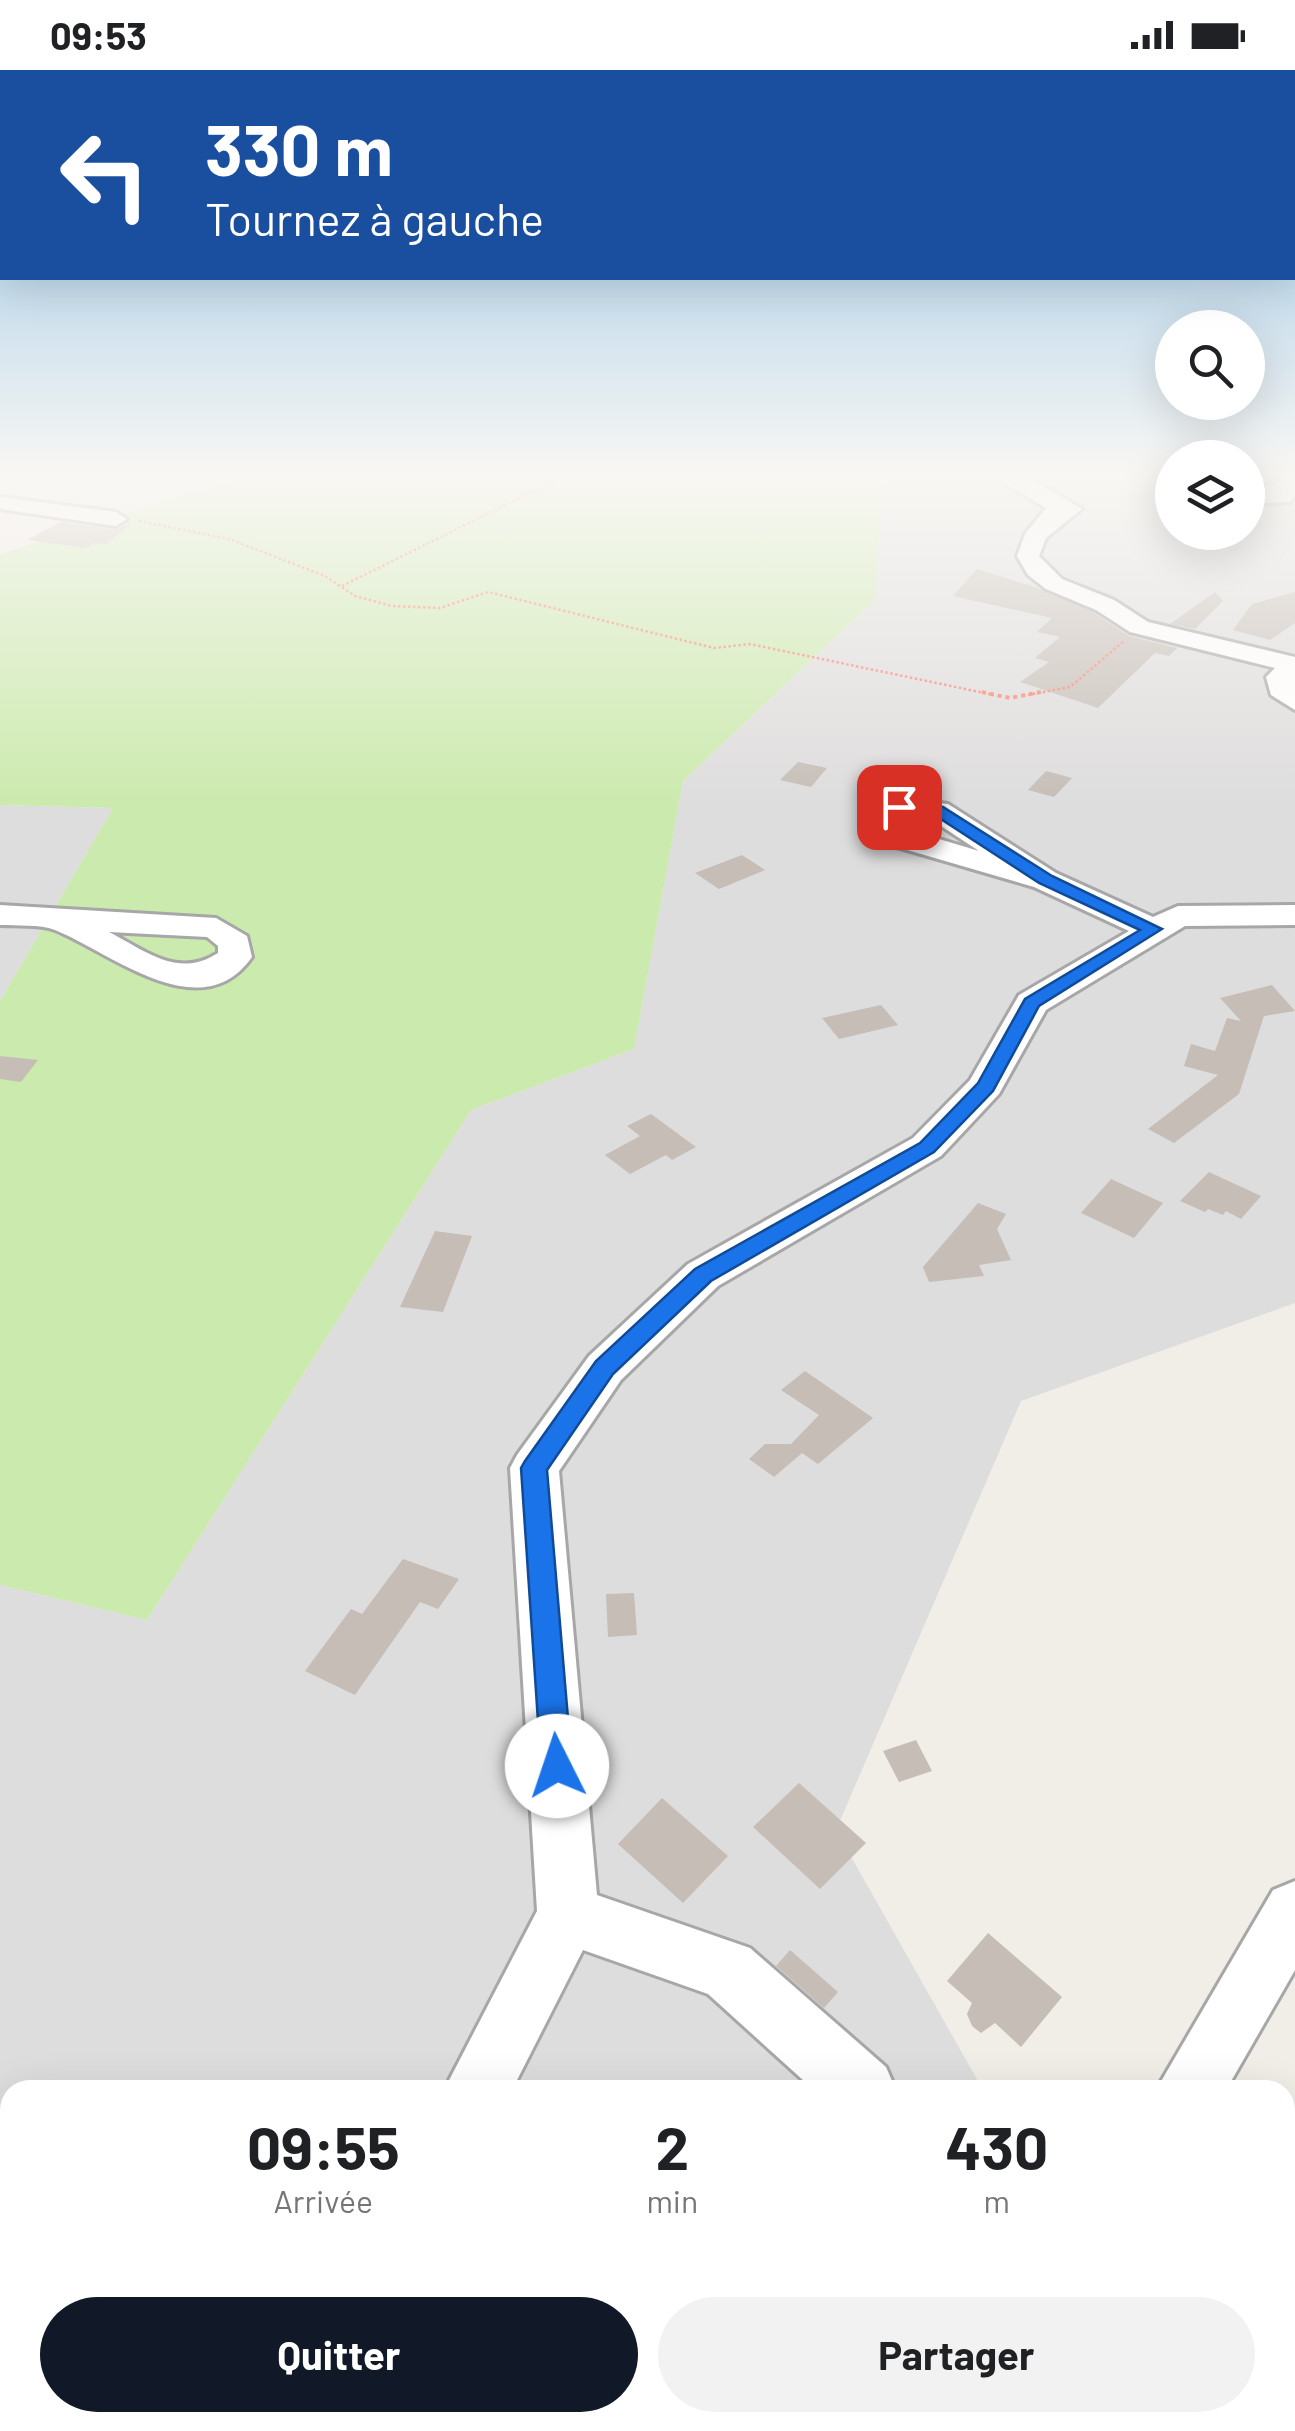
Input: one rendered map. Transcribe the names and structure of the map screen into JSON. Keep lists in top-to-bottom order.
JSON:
{
  "page": {
    "status": "09:53",
    "turn": ["330 m", "Tournez à gauche"],
    "eta": [
      "09:55",
      "Arrivée",
      "2",
      "min",
      "430",
      "m"
    ],
    "buttons": ["Quitter", "Partager"]
  }
}
